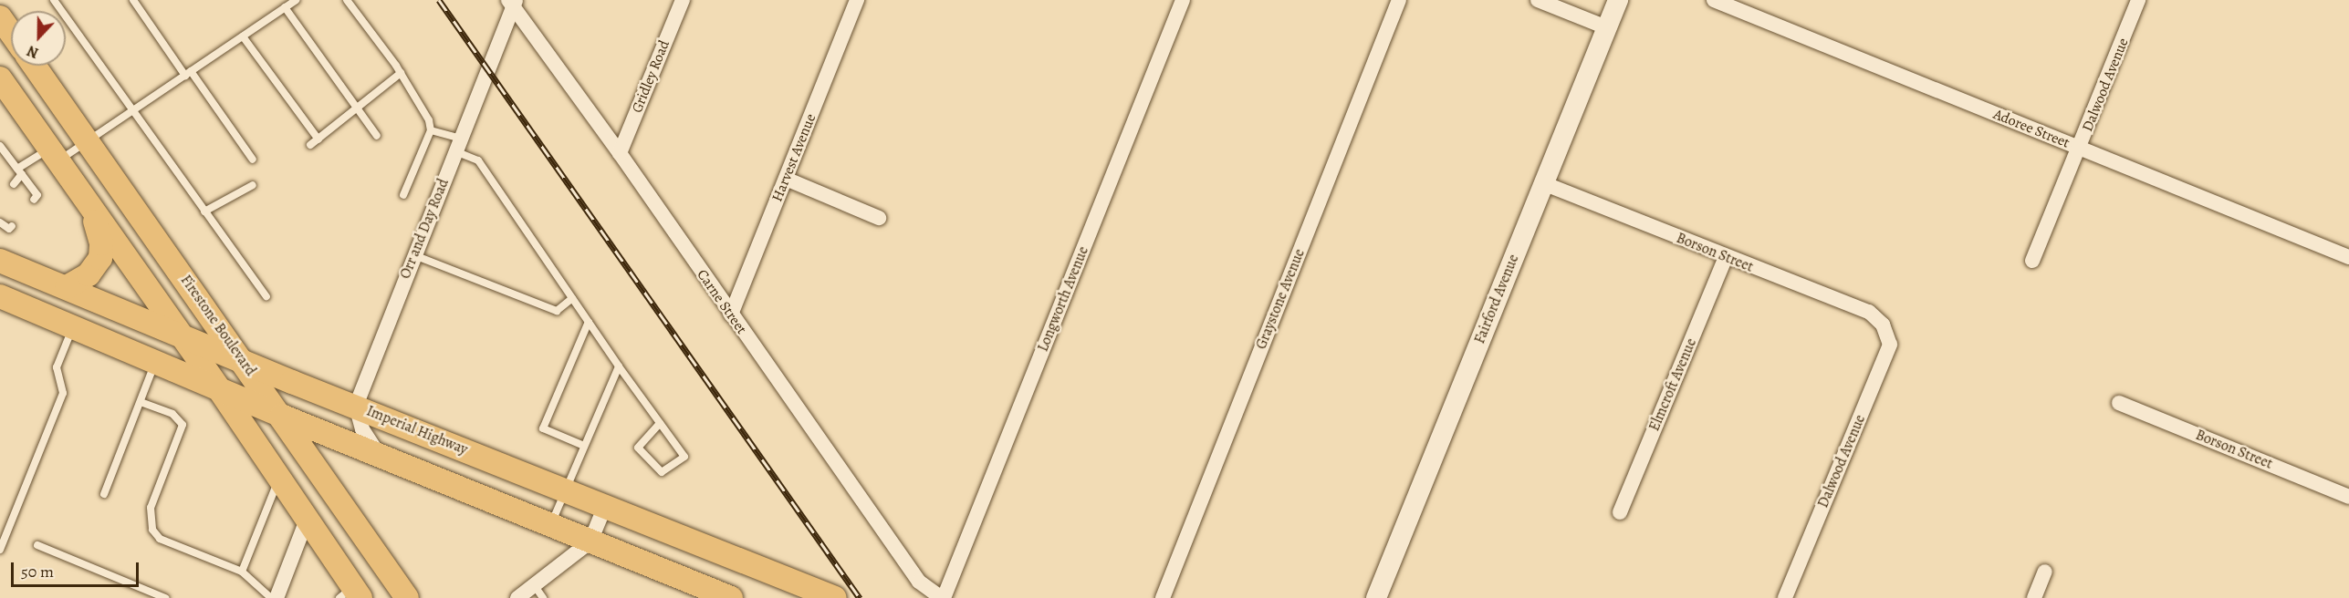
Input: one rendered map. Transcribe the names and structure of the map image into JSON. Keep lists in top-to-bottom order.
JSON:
{
  "streets": {
    "main road": ["Firestone Boulevard", "Imperial Highway"],
    "street": [
      "Gridley Road",
      "Dalwood Avenue",
      "Adoree Street",
      "Harvest Avenue",
      "Orr and Day Road",
      "Borson Street",
      "Longworth Avenue",
      "Graystone Avenue",
      "Fairford Avenue",
      "Carne Street",
      "Elmcroft Avenue"
    ]
  },
  "crossings": [
    ["Gridley Road", "Carne Street"],
    ["Dalwood Avenue", "Adoree Street"],
    ["Dalwood Avenue", "Borson Street"],
    ["Harvest Avenue", "Carne Street"],
    ["Orr and Day Road", "Carne Street"],
    ["Orr and Day Road", "Imperial Highway"],
    ["Borson Street", "Fairford Avenue"],
    ["Borson Street", "Elmcroft Avenue"],
    ["Longworth Avenue", "Carne Street"],
    ["Firestone Boulevard", "Imperial Highway"]
  ],
  "scale_bar": "50 m",
  "north": "bottom"
}
